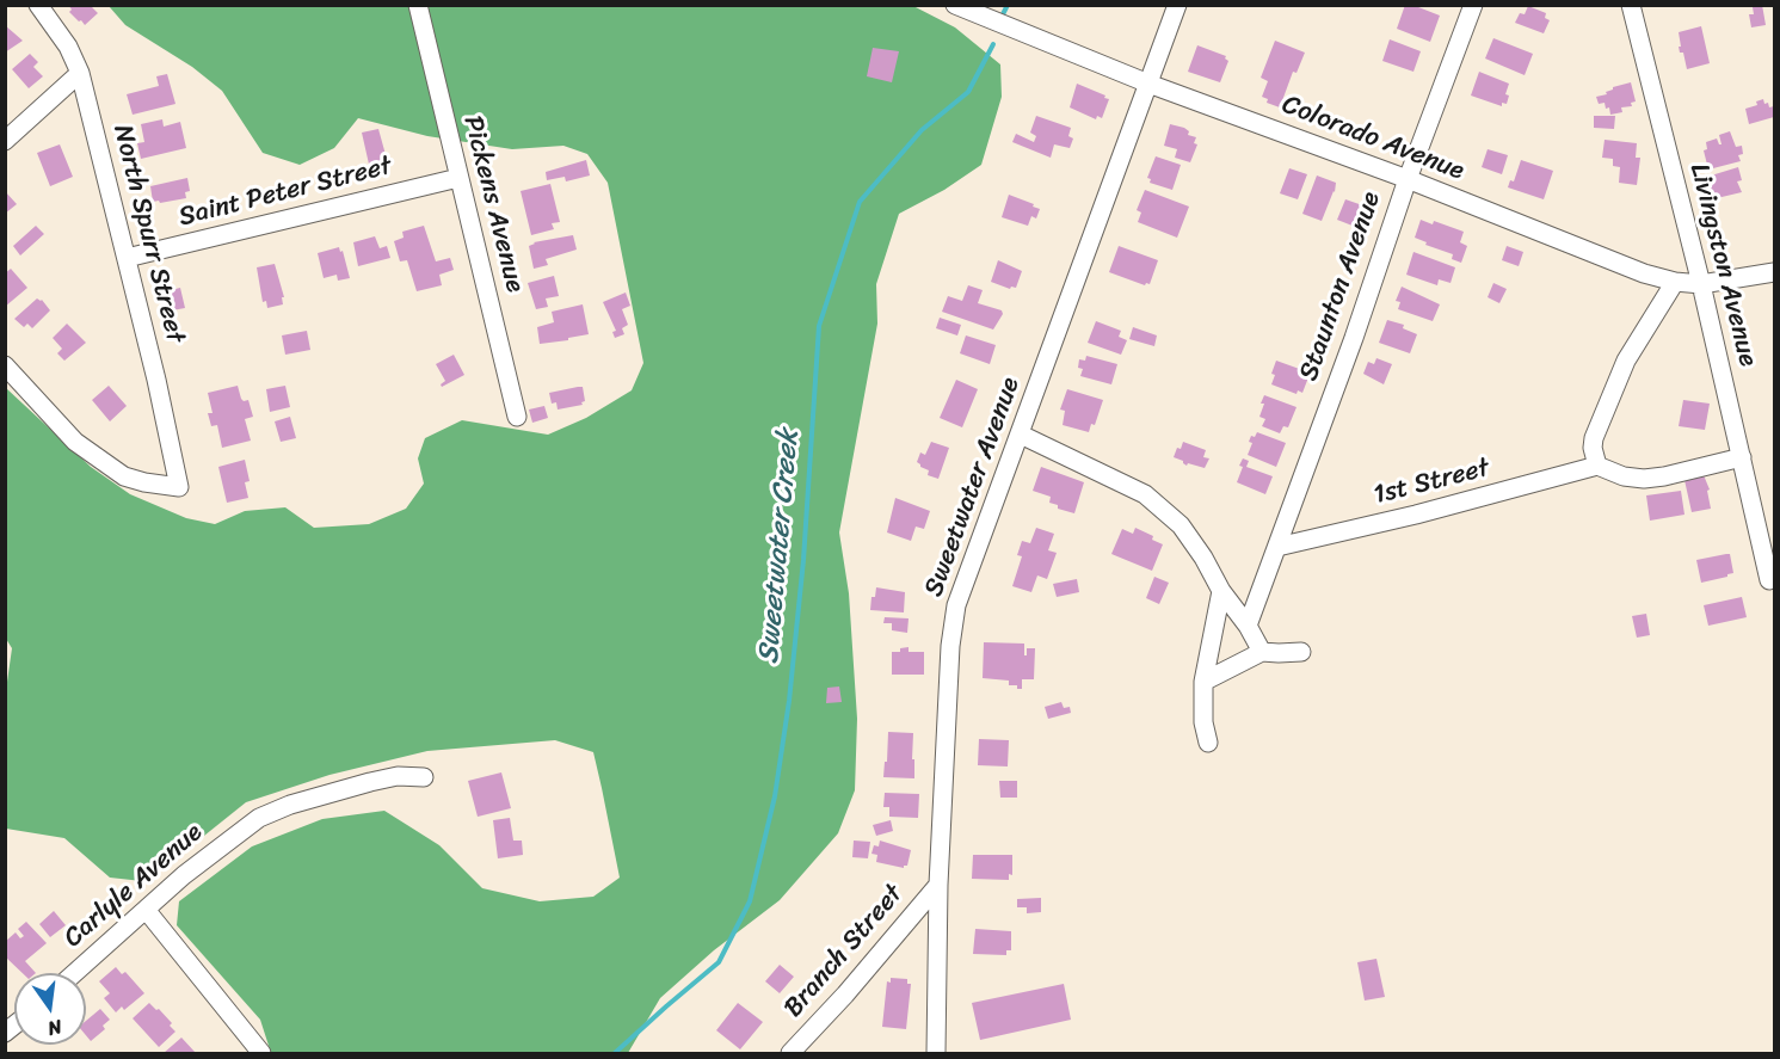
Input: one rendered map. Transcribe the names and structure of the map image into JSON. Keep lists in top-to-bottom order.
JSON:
{
  "streets": {
    "street": [
      "Colorado Avenue",
      "Saint Peter Street",
      "Pickens Avenue",
      "North Spurr Street",
      "Livingston Avenue",
      "Staunton Avenue",
      "1st Street",
      "Sweetwater Avenue",
      "Carlyle Avenue",
      "Branch Street"
    ]
  },
  "crossings": [
    ["Colorado Avenue", "Livingston Avenue"],
    ["Colorado Avenue", "Staunton Avenue"],
    ["Colorado Avenue", "Sweetwater Avenue"],
    ["Saint Peter Street", "Pickens Avenue"],
    ["Saint Peter Street", "North Spurr Street"],
    ["Staunton Avenue", "1st Street"],
    ["Sweetwater Avenue", "Branch Street"]
  ],
  "water": ["Sweetwater Creek"],
  "north": "bottom"
}
